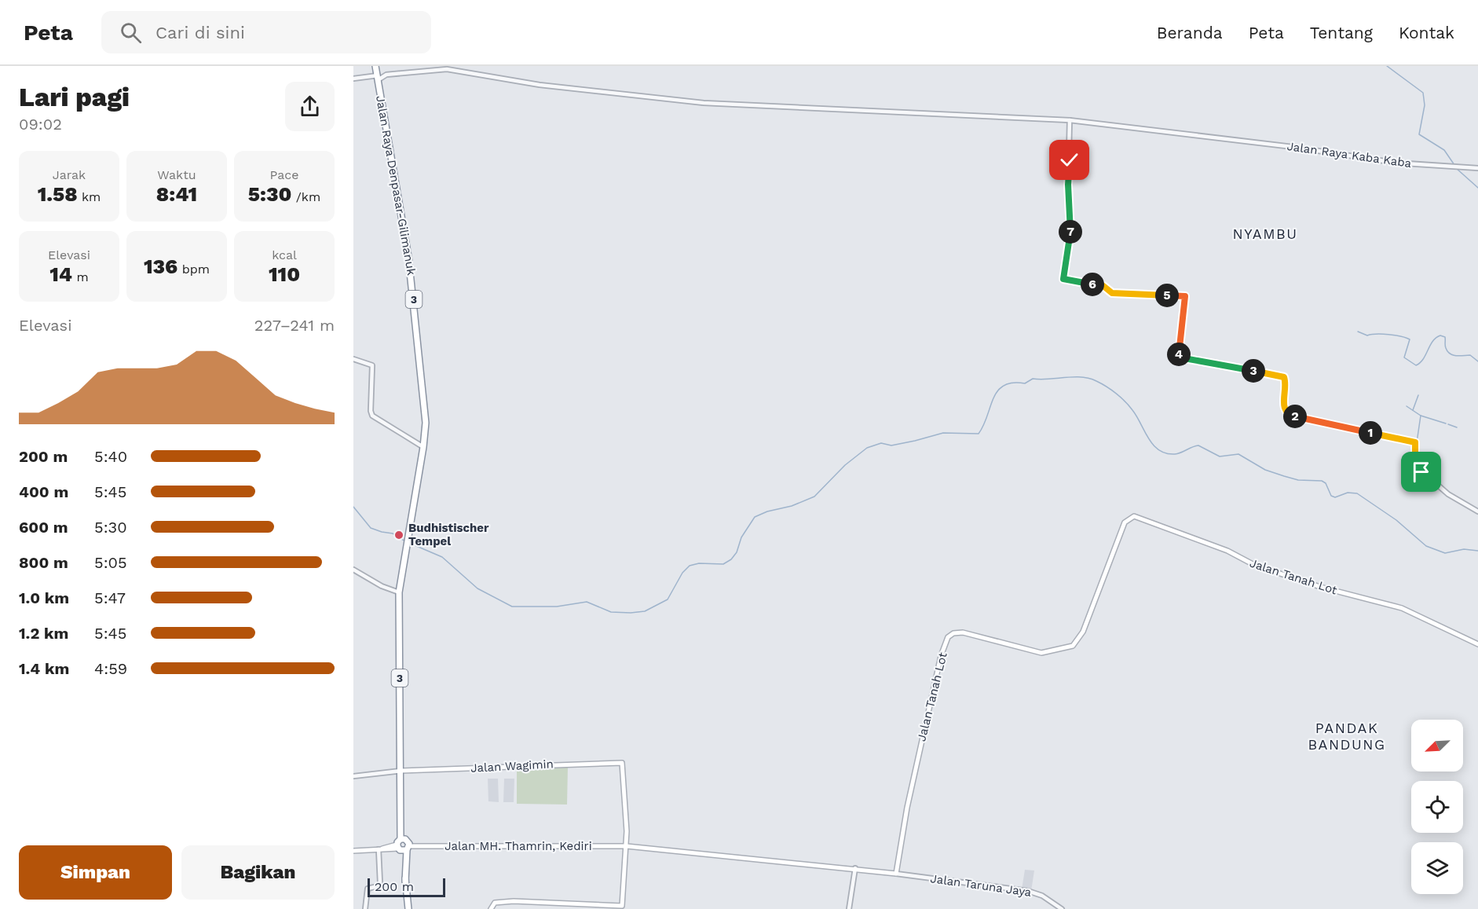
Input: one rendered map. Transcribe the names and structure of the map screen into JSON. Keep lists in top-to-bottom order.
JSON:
{
  "streets": {
    "highway": ["Jalan Raya Denpasar-Gilimanuk", "3"],
    "main road": ["Jalan Tanah Lot", "Jalan Wagimin", "Jalan MH. Thamrin, Kediri"],
    "street": ["Jalan Raya Kaba Kaba", "Jalan Taruna Jaya"]
  },
  "crossings": [
    ["Jalan Raya Denpasar-Gilimanuk", "3"],
    ["Jalan Raya Denpasar-Gilimanuk", "Jalan Wagimin"],
    ["3", "Jalan MH. Thamrin, Kediri"],
    ["Jalan Tanah Lot", "Jalan Taruna Jaya"],
    ["Jalan Wagimin", "Jalan MH. Thamrin, Kediri"]
  ],
  "districts": ["NYAMBU", "PANDAK BANDUNG"],
  "places": ["Budhistischer Tempel"],
  "scale_bar": "200 m",
  "north": "bottom left",
  "page": {
    "header": "Peta",
    "search": "Cari di sini",
    "nav": [
      "Beranda",
      "Peta",
      "Tentang",
      "Kontak"
    ],
    "heading": ["Lari pagi", "09:02"],
    "stats": [
      ["Jarak", "1.58 km"],
      ["Waktu", "8:41"],
      ["Pace", "5:30 /km"],
      ["Elevasi", "14 m"],
      ["136 bpm"],
      ["kcal", "110"]
    ],
    "pins": [
      "7",
      "6",
      "5",
      "4",
      "3",
      "2",
      "1"
    ],
    "chart": ["Elevasi", "227–241 m"],
    "list": [
      {
        "name": "200 m",
        "note": "5:40"
      },
      {
        "name": "400 m",
        "note": "5:45"
      },
      {
        "name": "600 m",
        "note": "5:30"
      },
      {
        "name": "800 m",
        "note": "5:05"
      },
      {
        "name": "1.0 km",
        "note": "5:47"
      },
      {
        "name": "1.2 km",
        "note": "5:45"
      },
      {
        "name": "1.4 km",
        "note": "4:59"
      }
    ],
    "buttons": ["Simpan", "Bagikan"],
    "scale": "200 m"
  }
}
